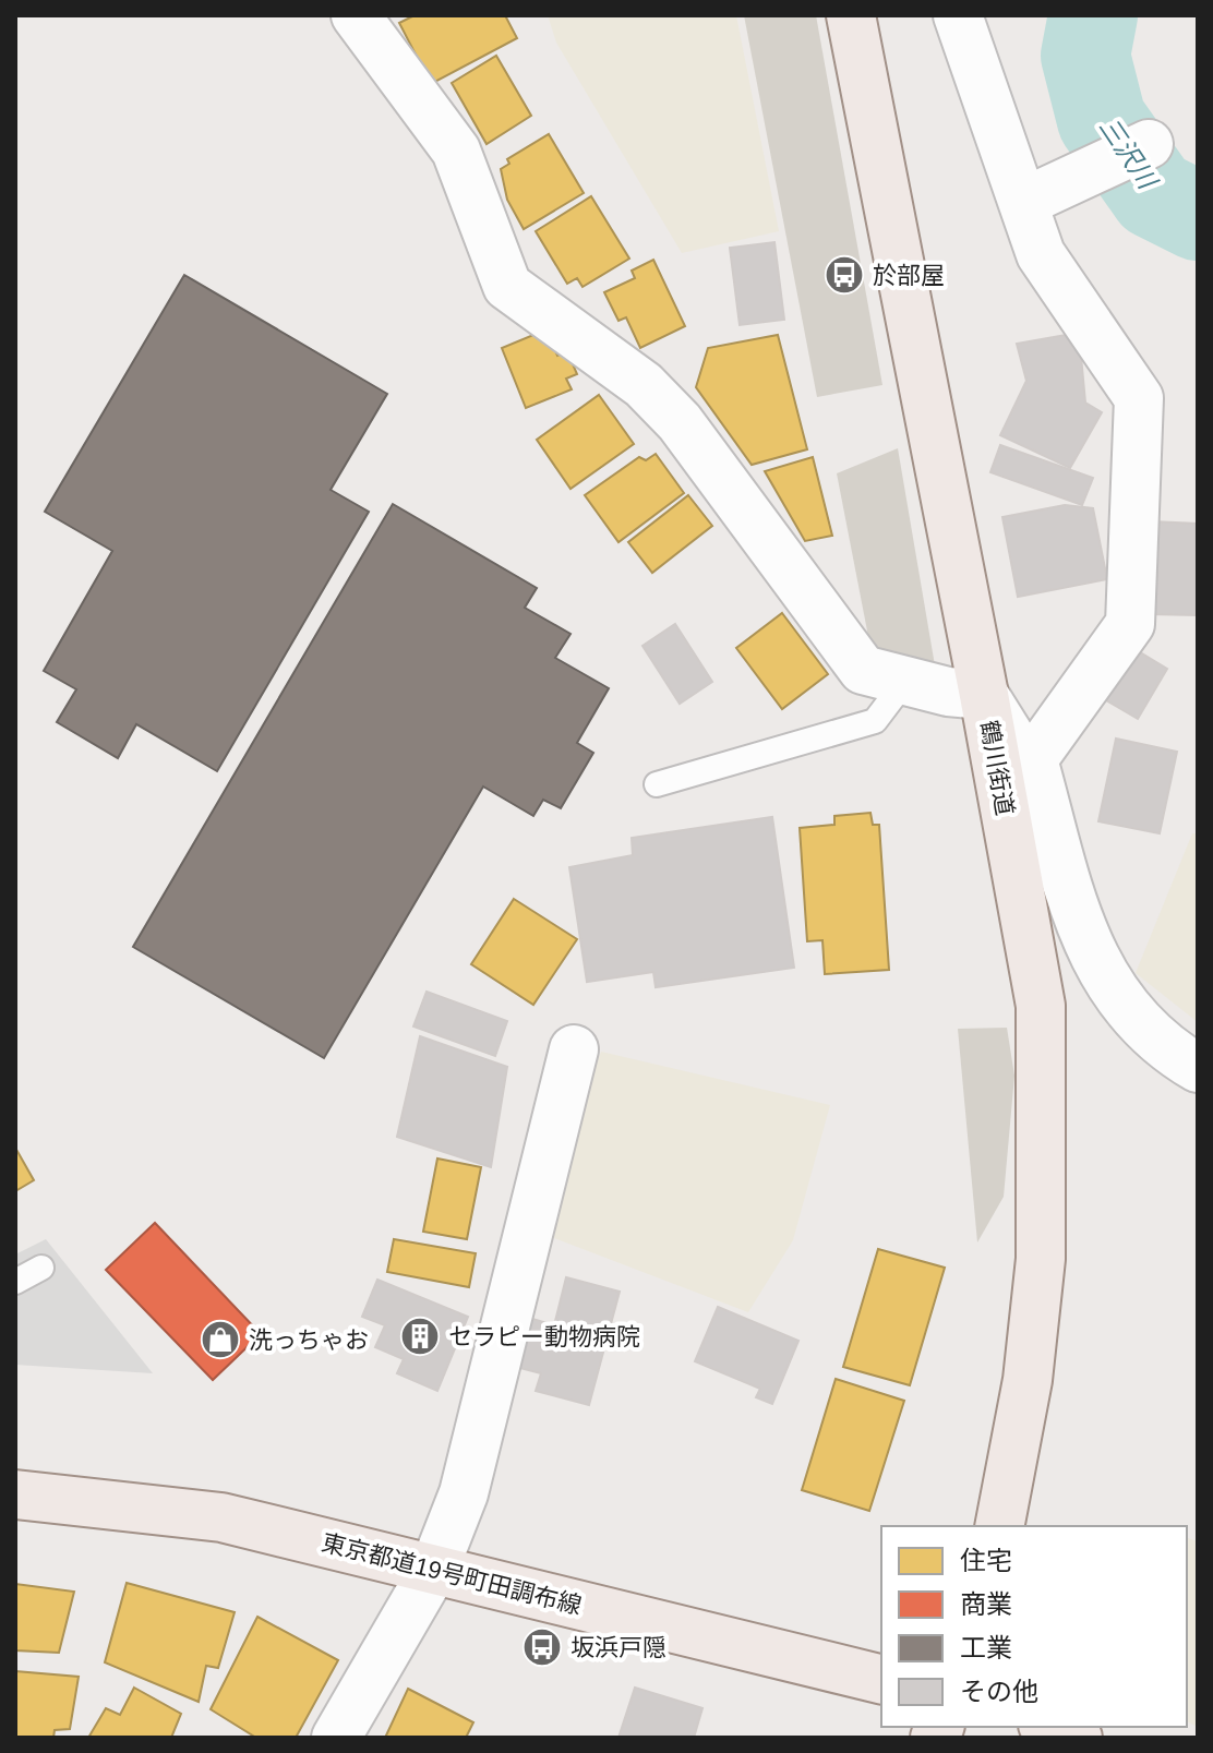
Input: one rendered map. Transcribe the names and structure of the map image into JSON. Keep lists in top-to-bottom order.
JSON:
{
  "streets": {
    "main road": ["鶴川街道", "東京都道19号町田調布線"]
  },
  "water": ["三沢川"],
  "places": {
    "bus stop": ["於部屋", "坂浜戸隠"],
    "building": ["セラピー動物病院"],
    "shop": ["洗っちゃお"]
  },
  "legend": [
    "住宅",
    "商業",
    "工業",
    "その他"
  ]
}
